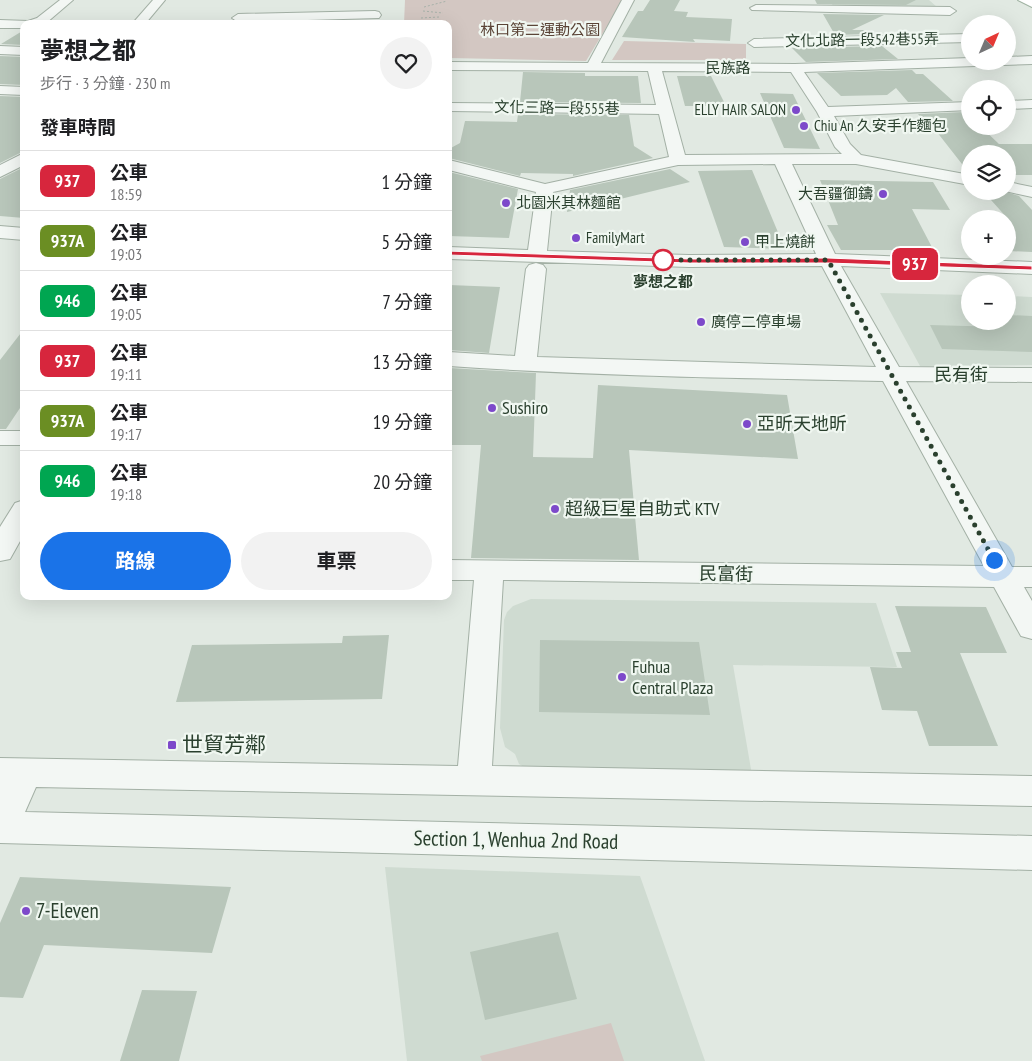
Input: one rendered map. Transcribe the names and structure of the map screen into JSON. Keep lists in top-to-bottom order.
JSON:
{
  "streets": {
    "street": [
      "文化北路一段542巷55弄",
      "民族路",
      "文化三路一段555巷",
      "民有街",
      "民富街",
      "Section 1, Wenhua 2nd Road"
    ]
  },
  "crossings": [
    ["文化北路一段542巷55弄", "民族路"]
  ],
  "parks": ["林口第二運動公園"],
  "places": {
    "other": [
      "ELLY HAIR SALON",
      "Chiu An 久安手作麵包",
      "大吾疆御鑄",
      "北園米其林麵館",
      "FamilyMart",
      "甲上燒餅",
      "夢想之都",
      "廣停二停車場",
      "Sushiro",
      "亞昕天地昕",
      "超級巨星自助式 KTV",
      "Fuhua Central Plaza",
      "7-Eleven"
    ],
    "transit": ["世貿芳鄰"]
  },
  "lines": ["bus line 937"],
  "north": "top right",
  "page": {
    "on_map": "937",
    "map_buttons": ["+", "−"],
    "heading": [
      ["夢想之都", "步行 · 3 分鐘 · 230 m"],
      "發車時間"
    ],
    "list": [
      {
        "mark": "937",
        "name": "公車",
        "note": "18:59",
        "value": "1 分鐘"
      },
      {
        "mark": "937A",
        "name": "公車",
        "note": "19:03",
        "value": "5 分鐘"
      },
      {
        "mark": "946",
        "name": "公車",
        "note": "19:05",
        "value": "7 分鐘"
      },
      {
        "mark": "937",
        "name": "公車",
        "note": "19:11",
        "value": "13 分鐘"
      },
      {
        "mark": "937A",
        "name": "公車",
        "note": "19:17",
        "value": "19 分鐘"
      },
      {
        "mark": "946",
        "name": "公車",
        "note": "19:18",
        "value": "20 分鐘"
      }
    ],
    "buttons": ["路線", "車票"]
  }
}
